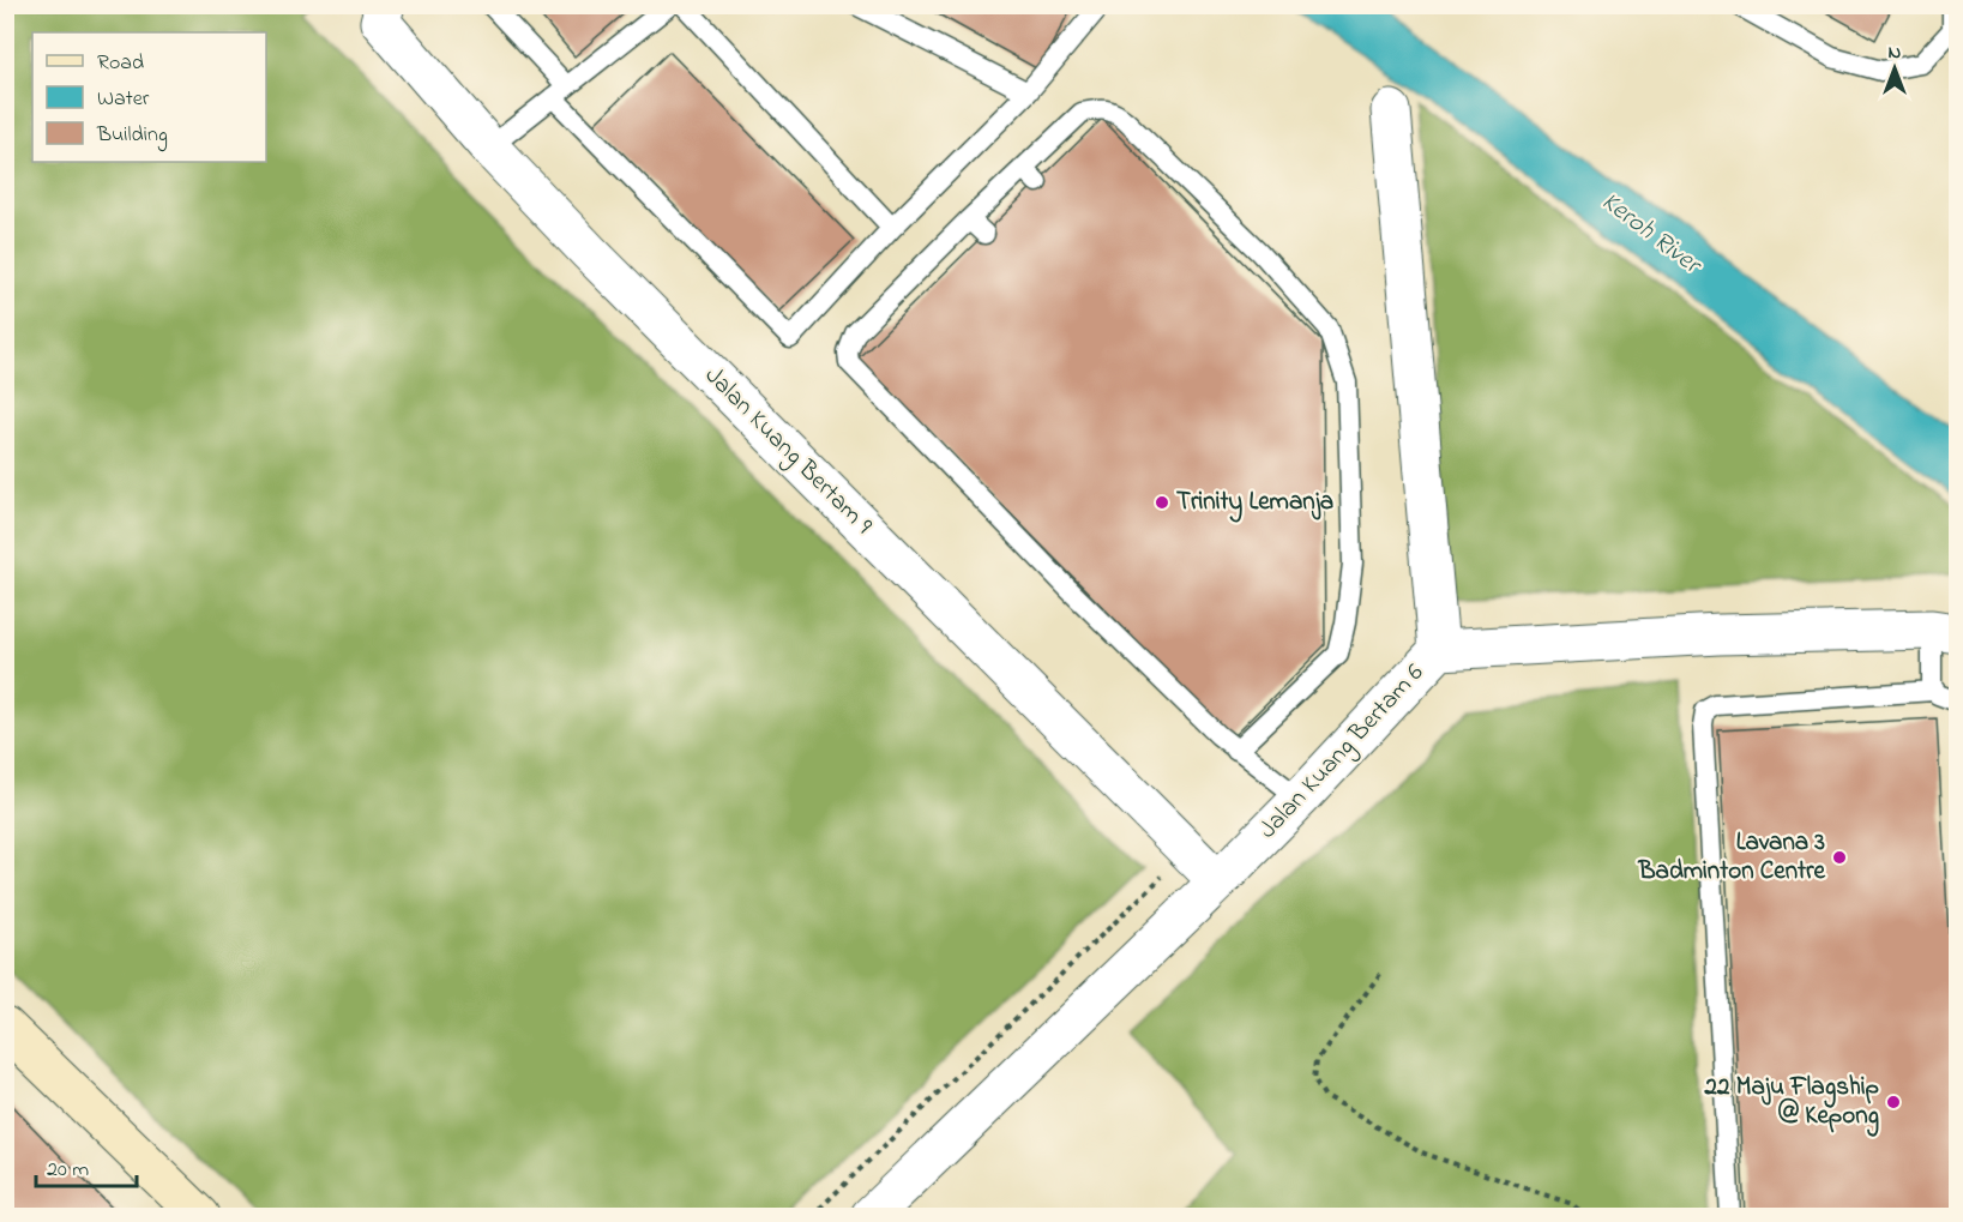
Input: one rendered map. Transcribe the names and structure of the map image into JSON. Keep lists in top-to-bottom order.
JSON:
{
  "streets": {
    "street": ["Jalan Kuang Bertam 9", "Jalan Kuang Bertam 6"]
  },
  "crossings": [
    ["Jalan Kuang Bertam 9", "Jalan Kuang Bertam 6"]
  ],
  "water": ["Keroh River"],
  "places": ["Trinity Lemanja", "Lavana 3 Badminton Centre", "22 Maju Flagship @ Kepong"],
  "legend": ["Road", "Water", "Building"],
  "scale_bar": "20 m",
  "north": "top"
}
